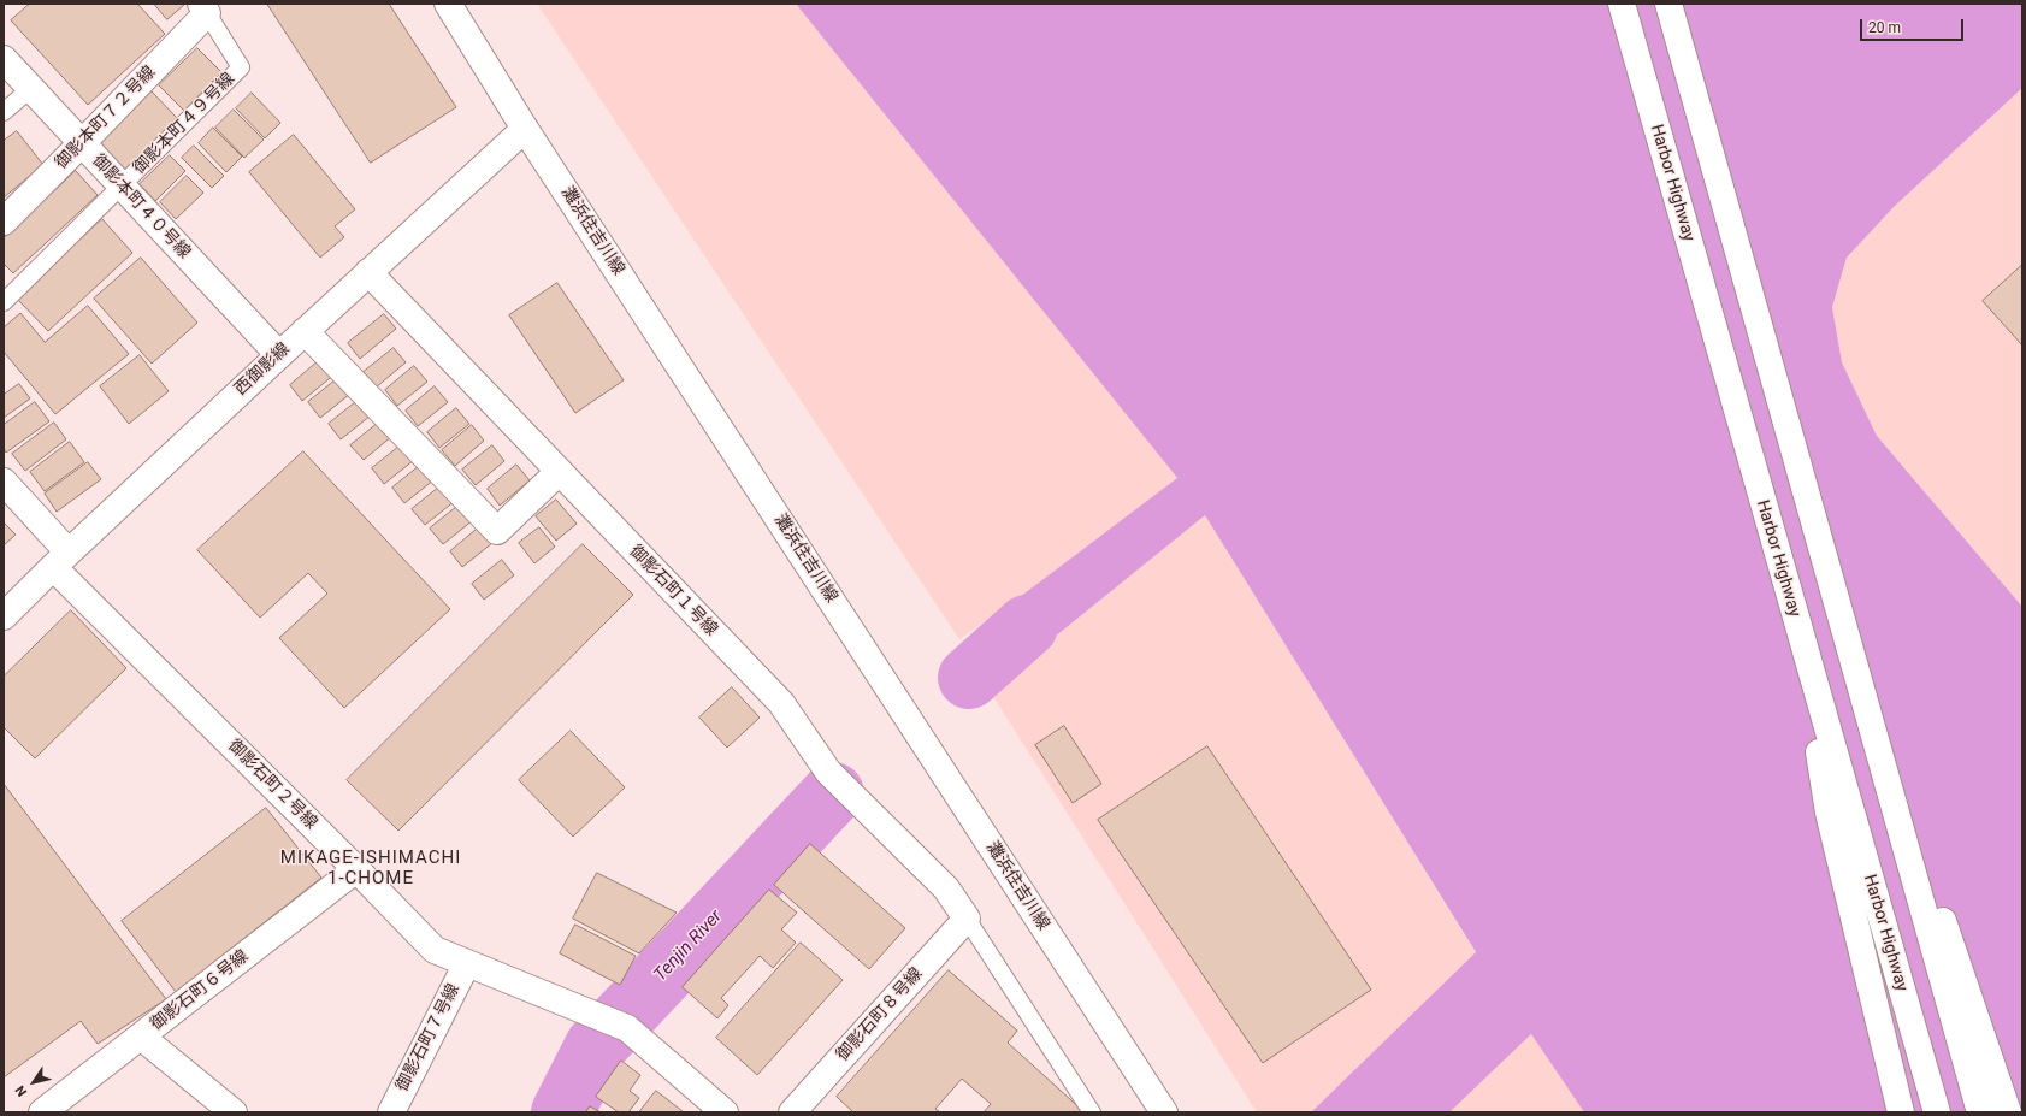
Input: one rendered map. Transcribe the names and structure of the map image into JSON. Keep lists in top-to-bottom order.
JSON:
{
  "streets": {
    "street": [
      "御影本町７２号線",
      "Harbor Highway",
      "御影本町４０号線",
      "灘浜住吉川線",
      "西御影線",
      "御影石町１号線",
      "御影石町２号線",
      "御影石町６号線",
      "御影石町８号線",
      "御影石町７号線"
    ],
    "lane": ["御影本町４９号線"]
  },
  "crossings": [
    ["御影本町７２号線", "御影本町４９号線"],
    ["御影本町７２号線", "御影本町４０号線"],
    ["御影本町４９号線", "御影本町４０号線"],
    ["御影本町４０号線", "西御影線"],
    ["灘浜住吉川線", "西御影線"],
    ["西御影線", "御影石町１号線"],
    ["西御影線", "御影石町２号線"],
    ["御影石町１号線", "御影石町８号線"],
    ["御影石町２号線", "御影石町６号線"],
    ["御影石町２号線", "御影石町７号線"]
  ],
  "districts": ["MIKAGE-ISHIMACHI 1-CHOME"],
  "water": ["Tenjin River"],
  "scale_bar": "20 m",
  "north": "bottom left"
}
